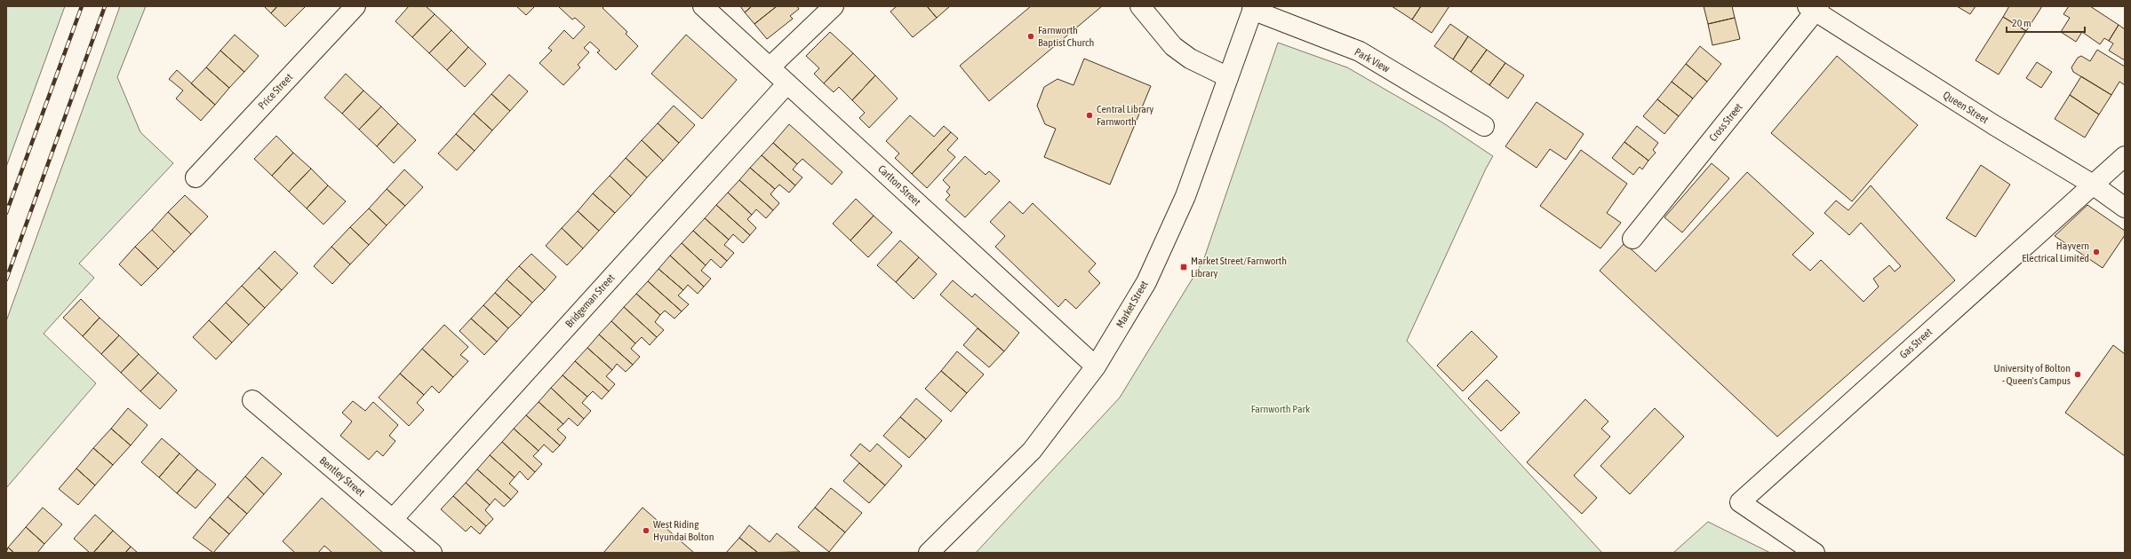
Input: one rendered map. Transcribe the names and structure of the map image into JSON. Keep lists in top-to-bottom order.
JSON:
{
  "streets": {
    "street": [
      "Park View",
      "Price Street",
      "Queen Street",
      "Cross Street",
      "Carlton Street",
      "Bridgeman Street",
      "Market Street",
      "Gas Street",
      "Bentley Street"
    ]
  },
  "crossings": [
    ["Park View", "Market Street"],
    ["Queen Street", "Cross Street"],
    ["Queen Street", "Gas Street"],
    ["Carlton Street", "Bridgeman Street"],
    ["Carlton Street", "Market Street"],
    ["Bridgeman Street", "Bentley Street"]
  ],
  "parks": ["Farnworth Park"],
  "places": {
    "other": [
      "Farnworth Baptist Church",
      "Central Library Farnworth",
      "Hayvern Electrical Limited",
      "University of Bolton - Queen's Campus",
      "West Riding Hyundai Bolton"
    ],
    "transit": ["Market Street/Farnworth Library"]
  },
  "scale_bar": "20 m"
}
